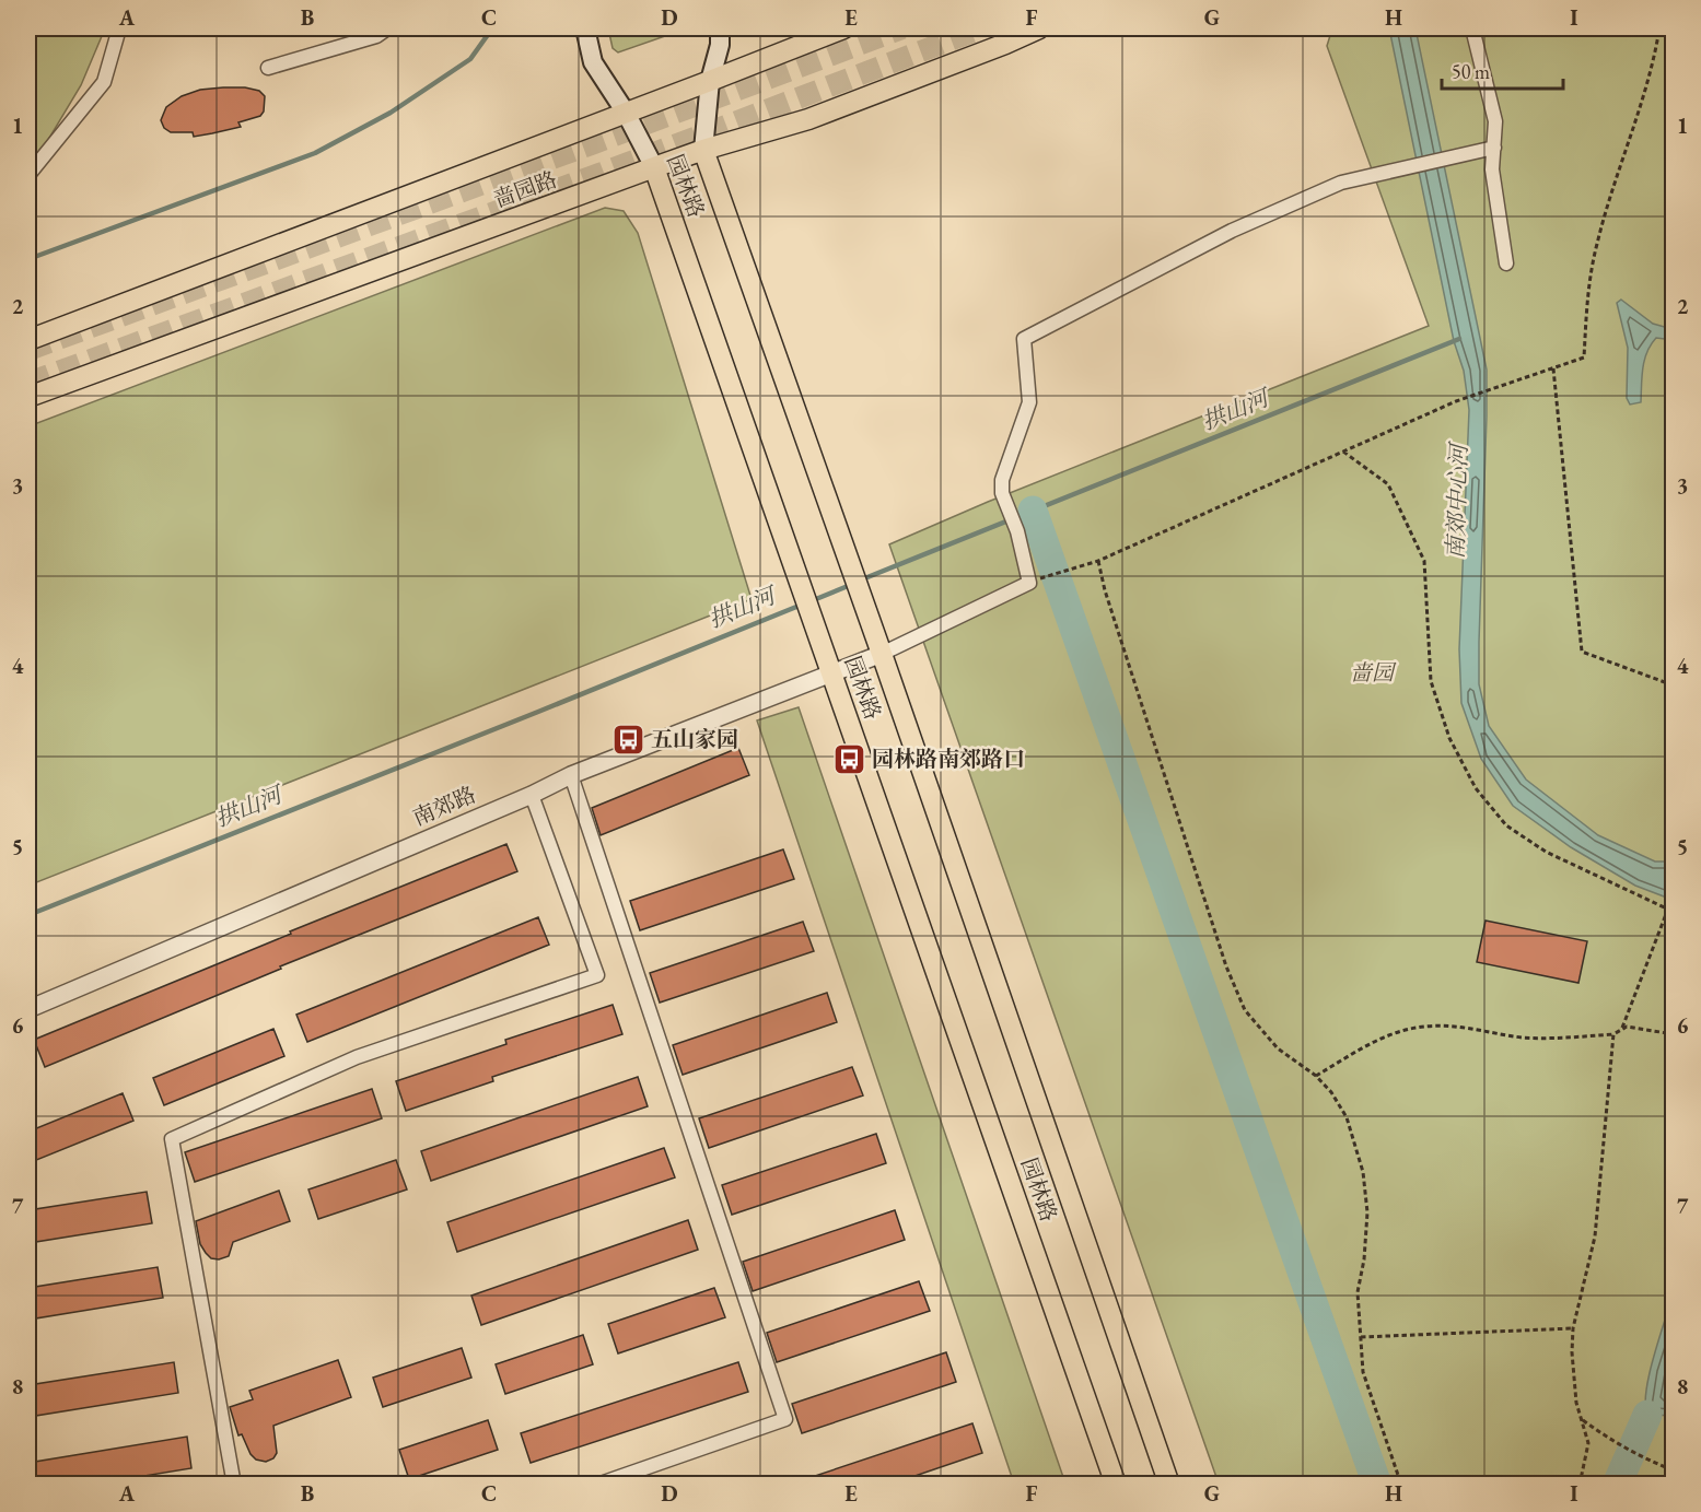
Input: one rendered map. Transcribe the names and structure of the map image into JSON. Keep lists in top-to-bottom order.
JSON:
{
  "streets": {
    "main road": ["园林路", "啬园路"],
    "street": ["南郊路"]
  },
  "crossings": [
    ["园林路", "啬园路"],
    ["园林路", "南郊路"]
  ],
  "water": ["拱山河", "南郊中心河"],
  "parks": ["啬园"],
  "places": {
    "bus stop": ["五山家园", "园林路南郊路口"]
  },
  "scale_bar": "50 m",
  "grid": {
    "columns": [
      "A",
      "B",
      "C",
      "D",
      "E",
      "F",
      "G",
      "H",
      "I"
    ],
    "rows": [
      "1",
      "2",
      "3",
      "4",
      "5",
      "6",
      "7",
      "8"
    ]
  }
}
